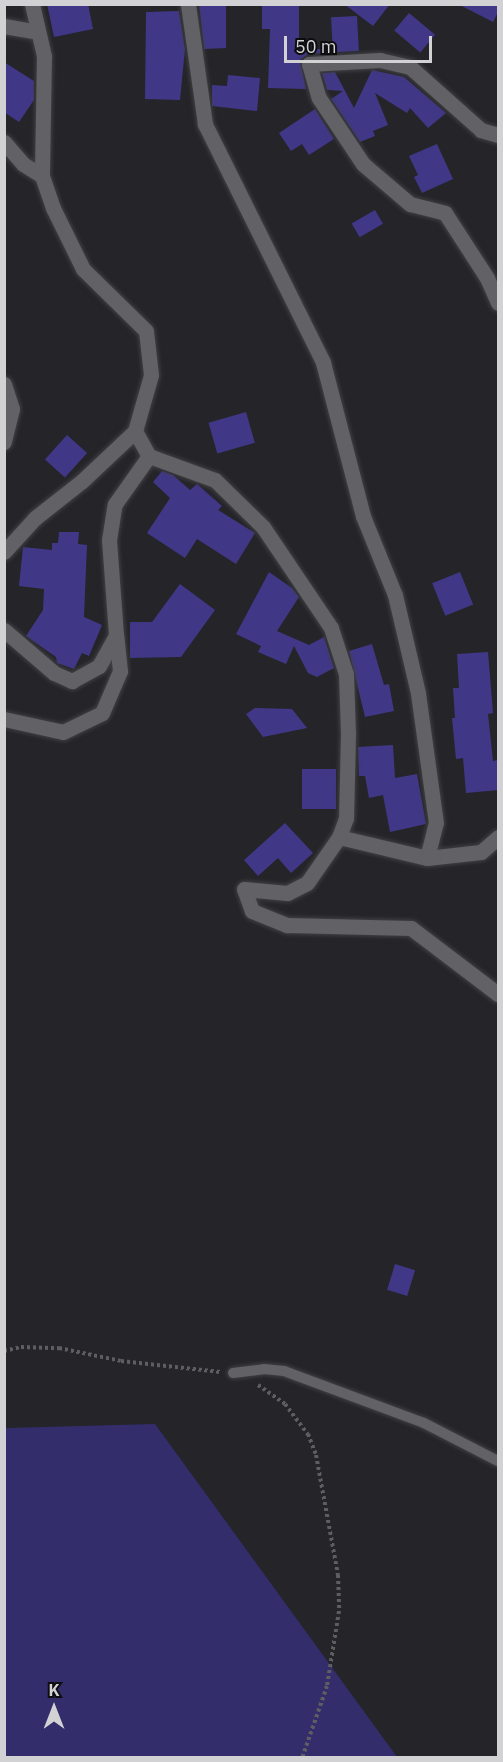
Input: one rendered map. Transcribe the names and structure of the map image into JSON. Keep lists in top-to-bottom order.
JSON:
{
  "scale_bar": "50 m",
  "north": "top"
}
